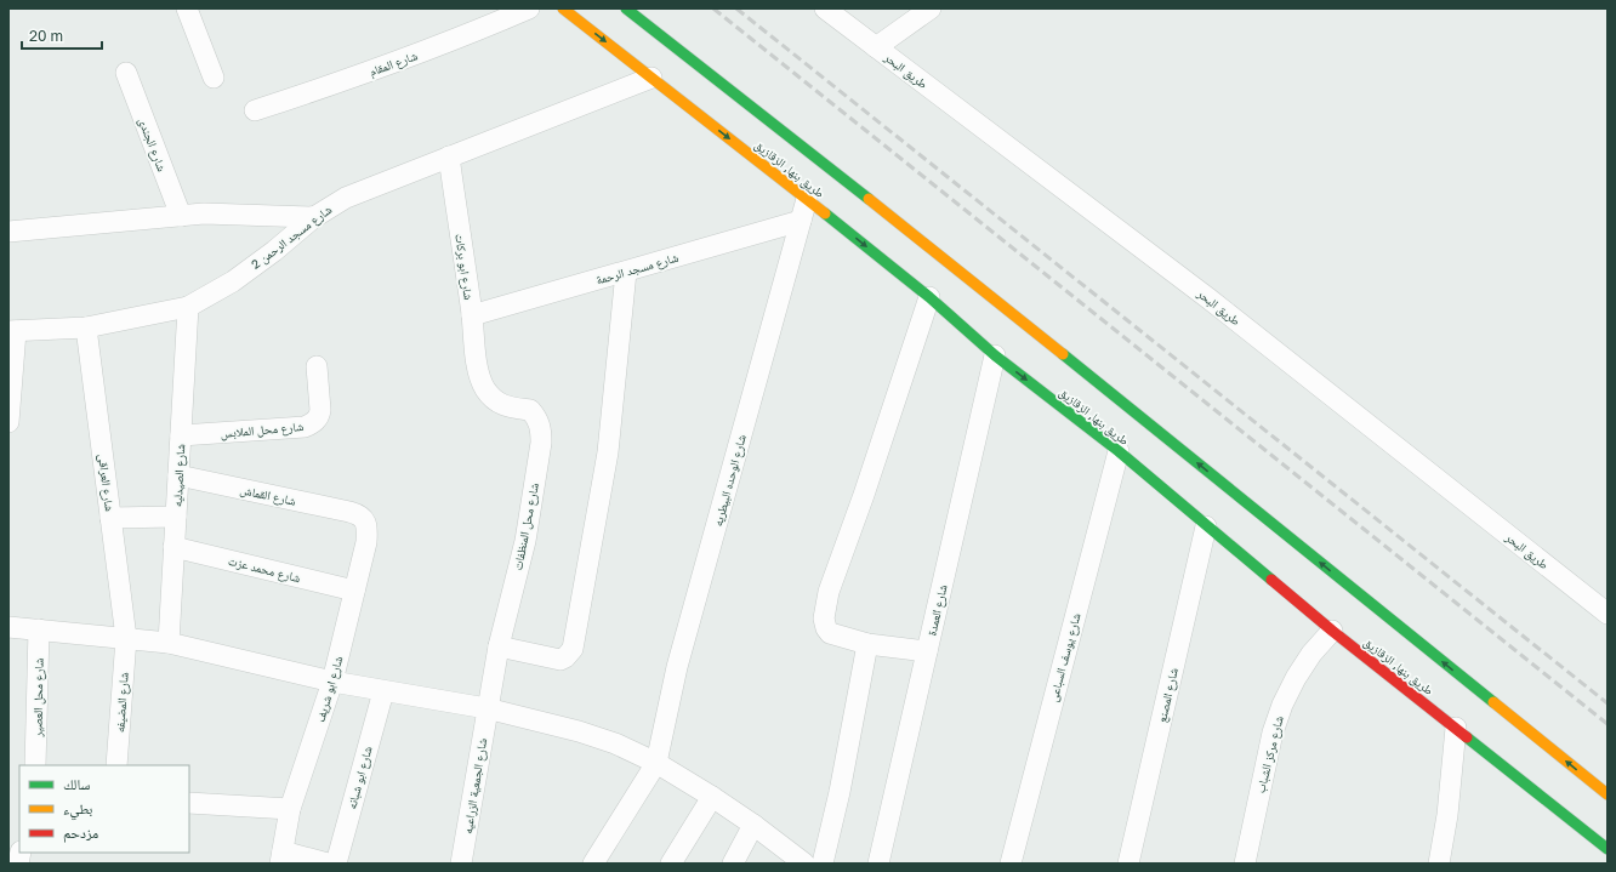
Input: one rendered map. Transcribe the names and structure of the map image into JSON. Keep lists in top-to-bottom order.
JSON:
{
  "streets": {
    "highway": ["طريق بنها, الزقازيق"],
    "street": [
      "شارع المقام",
      "طريق البحر",
      "شارع الجندى",
      "شارع مسجد الرحمن 2",
      "شارع ابو بركات",
      "شارع مسجد الرحمة",
      "شارع محل الملابس",
      "شارع الصيدليه",
      "شارع الوحده البيطريه",
      "شارع العراقى",
      "شارع القماش",
      "شارع محل المنظفات",
      "شارع محمد عزت",
      "شارع العمدة",
      "شارع يوسف السباعى",
      "شارع ابو شريف",
      "شارع المصنع",
      "شارع محل العصير",
      "شارع المضيفه",
      "شارع مركز الشباب",
      "شارع ابو شبانه",
      "شارع الجمعية الزراعيه"
    ]
  },
  "crossings": [
    ["طريق بنها, الزقازيق", "شارع مسجد الرحمن 2"],
    ["طريق بنها, الزقازيق", "شارع الوحده البيطريه"],
    ["طريق بنها, الزقازيق", "شارع العمدة"],
    ["طريق بنها, الزقازيق", "شارع يوسف السباعى"],
    ["طريق بنها, الزقازيق", "شارع المصنع"],
    ["طريق بنها, الزقازيق", "شارع مركز الشباب"],
    ["شارع مسجد الرحمن 2", "شارع ابو بركات"],
    ["شارع مسجد الرحمن 2", "شارع الصيدليه"],
    ["شارع مسجد الرحمن 2", "شارع العراقى"],
    ["شارع ابو بركات", "شارع مسجد الرحمة"],
    ["شارع ابو بركات", "شارع محل المنظفات"],
    ["شارع مسجد الرحمة", "شارع الوحده البيطريه"],
    ["شارع محل الملابس", "شارع الصيدليه"],
    ["شارع الصيدليه", "شارع القماش"],
    ["شارع الصيدليه", "شارع محمد عزت"],
    ["شارع العراقى", "شارع المضيفه"],
    ["شارع القماش", "شارع ابو شريف"],
    ["شارع محل المنظفات", "شارع الجمعية الزراعيه"],
    ["شارع محمد عزت", "شارع ابو شريف"]
  ],
  "legend": ["سالك", "بطيء", "مزدحم"],
  "scale_bar": "20 m"
}
